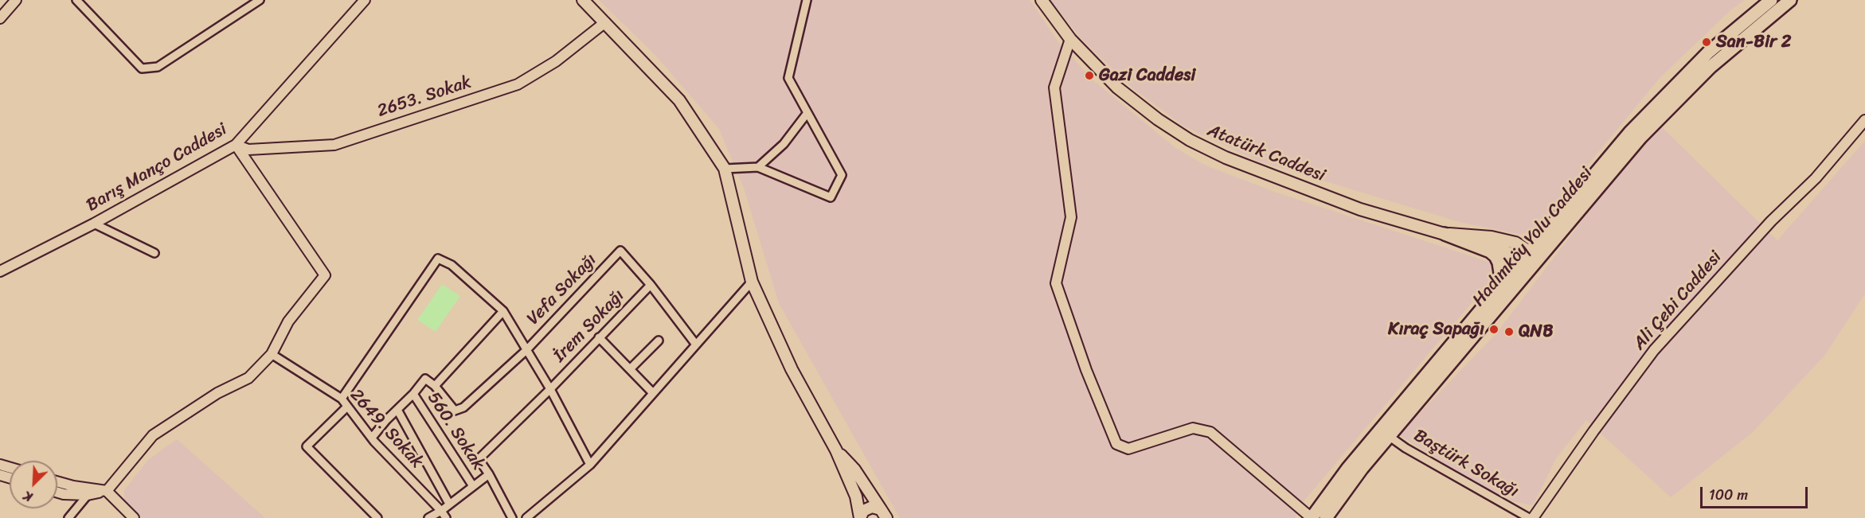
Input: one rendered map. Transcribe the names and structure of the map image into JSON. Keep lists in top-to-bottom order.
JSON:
{
  "streets": {
    "main road": ["Atatürk Caddesi", "Hadımköy Yolu Caddesi"],
    "street": [
      "2653. Sokak",
      "Barış Manço Caddesi",
      "Vefa Sokağı",
      "Ali Çebi Caddesi",
      "İrem Sokağı",
      "2649. Sokak",
      "560. Sokak",
      "Baştürk Sokağı"
    ]
  },
  "crossings": [
    ["2653. Sokak", "Barış Manço Caddesi"],
    ["Atatürk Caddesi", "Hadımköy Yolu Caddesi"],
    ["Hadımköy Yolu Caddesi", "Baştürk Sokağı"],
    ["Vefa Sokağı", "İrem Sokağı"]
  ],
  "places": [
    "San-Bir 2",
    "Gazi Caddesi",
    "Kıraç Sapağı",
    "QNB"
  ],
  "scale_bar": "100 m",
  "north": "bottom left"
}
